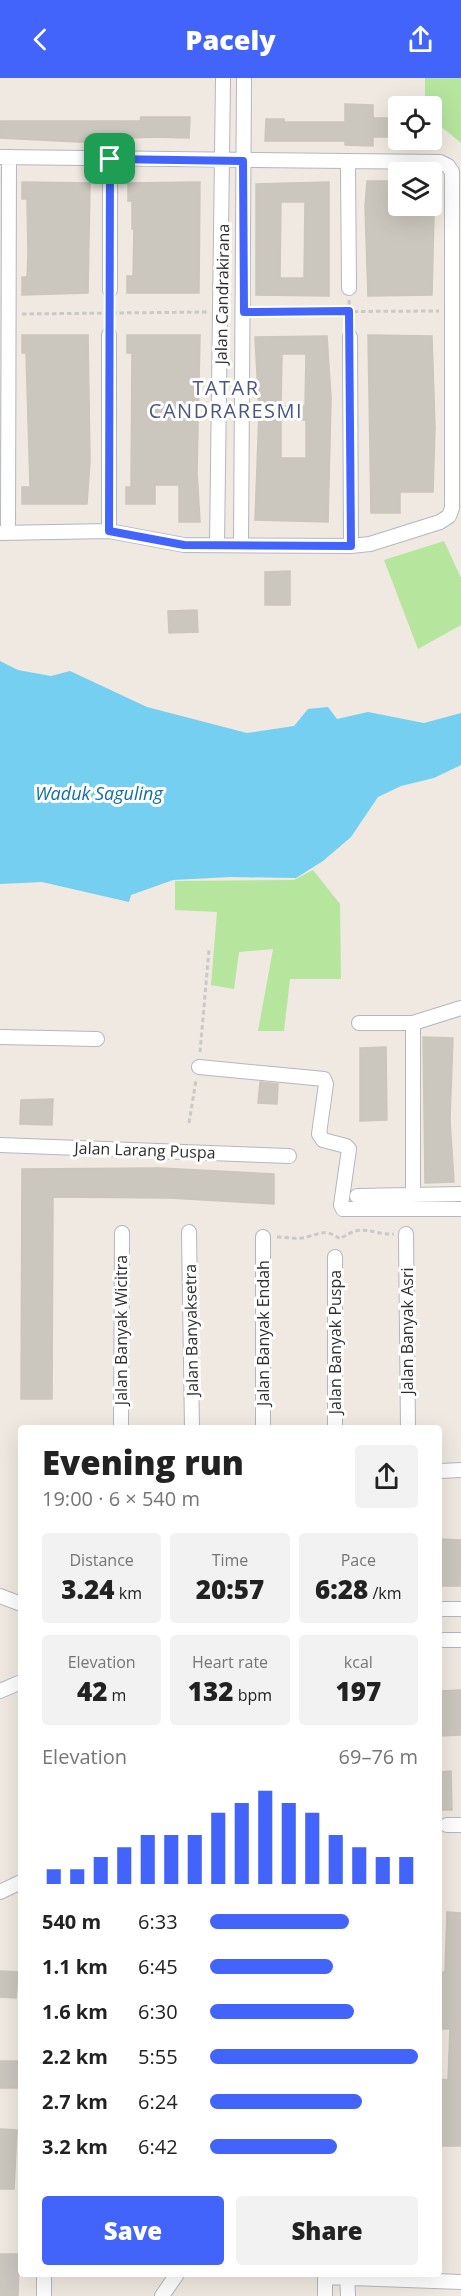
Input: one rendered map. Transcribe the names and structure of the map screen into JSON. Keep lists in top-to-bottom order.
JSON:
{
  "streets": {
    "street": [
      "Jalan Candrakirana",
      "Jalan Larang Puspa",
      "Jalan Banyak Wicitra",
      "Jalan Banyaksetra",
      "Jalan Banyak Asri",
      "Jalan Banyak Endah",
      "Jalan Banyak Puspa"
    ]
  },
  "districts": ["TATAR CANDRARESMI"],
  "water": ["Waduk Saguling"],
  "page": {
    "header": "Pacely",
    "heading": ["Evening run", "19:00 · 6 × 540 m"],
    "stats": [
      ["Distance", "3.24 km"],
      ["Time", "20:57"],
      ["Pace", "6:28 /km"],
      ["Elevation", "42 m"],
      ["Heart rate", "132 bpm"],
      ["kcal", "197"]
    ],
    "chart": ["Elevation", "69–76 m"],
    "list": [
      {
        "name": "540 m",
        "note": "6:33"
      },
      {
        "name": "1.1 km",
        "note": "6:45"
      },
      {
        "name": "1.6 km",
        "note": "6:30"
      },
      {
        "name": "2.2 km",
        "note": "5:55"
      },
      {
        "name": "2.7 km",
        "note": "6:24"
      },
      {
        "name": "3.2 km",
        "note": "6:42"
      }
    ],
    "buttons": ["Save", "Share"]
  }
}
